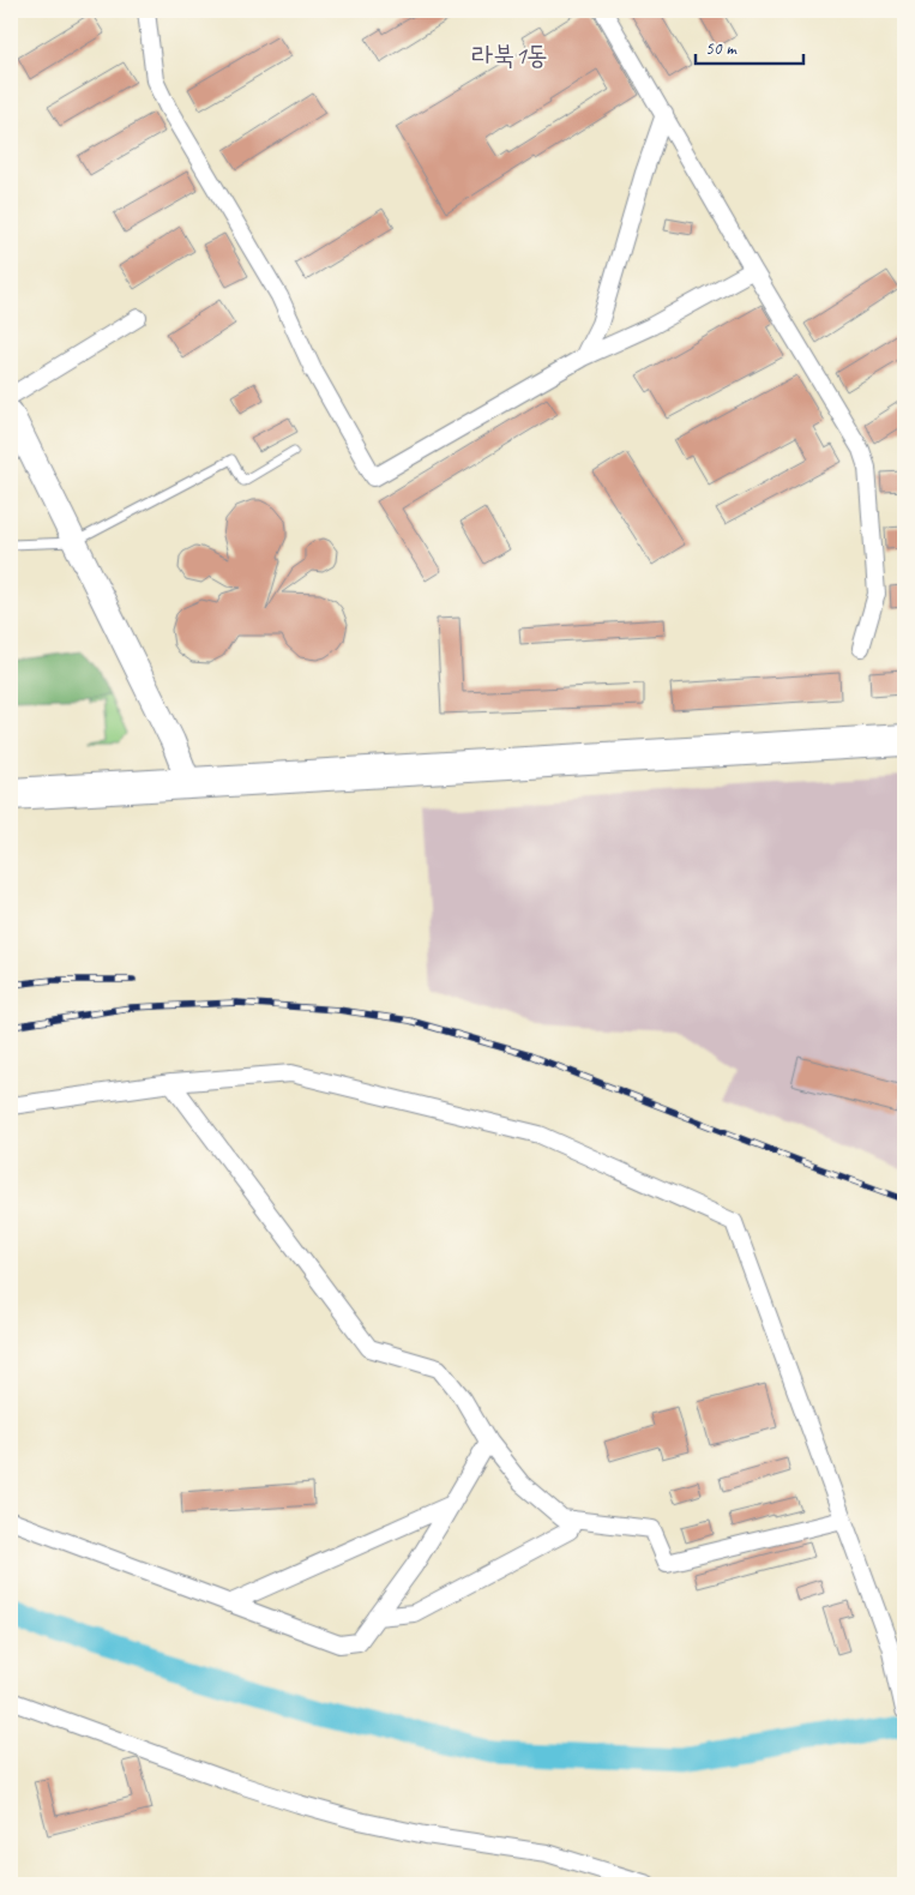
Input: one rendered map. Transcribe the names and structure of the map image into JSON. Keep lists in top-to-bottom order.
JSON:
{
  "districts": ["라북1동"],
  "scale_bar": "50 m"
}
